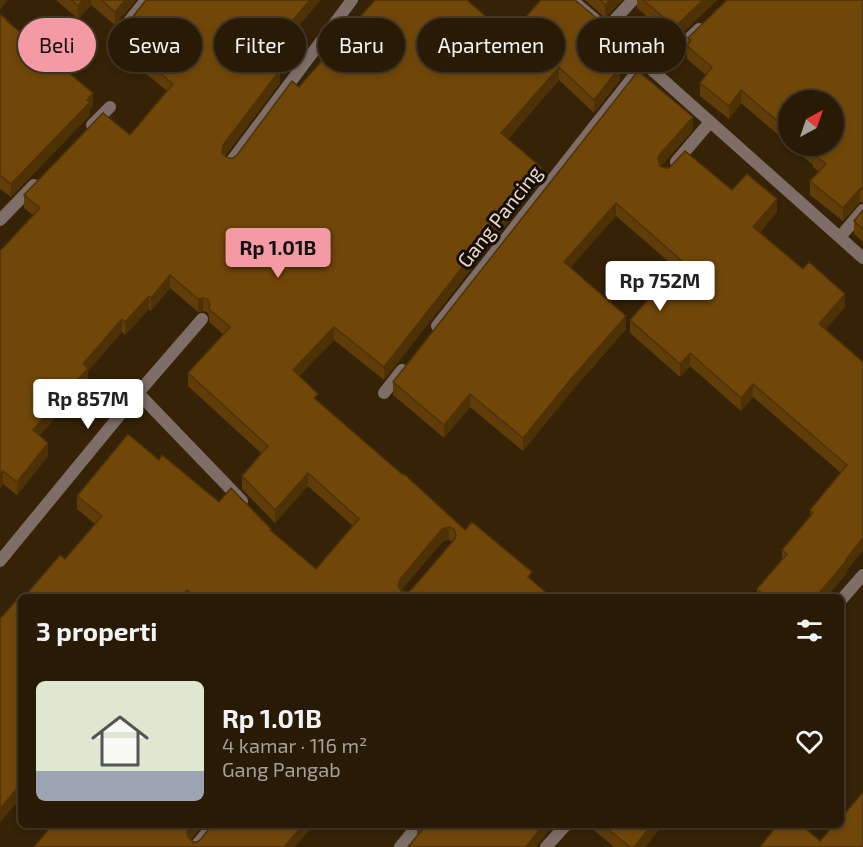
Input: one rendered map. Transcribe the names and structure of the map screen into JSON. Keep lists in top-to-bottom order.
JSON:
{
  "streets": {
    "street": ["Gang Pancing"]
  },
  "north": "top right",
  "page": {
    "chip": [
      "Beli",
      "Sewa",
      "Filter",
      "Baru",
      "Apartemen",
      "Rumah"
    ],
    "price": ["Rp 1.01B", "Rp 752M", "Rp 857M"],
    "heading": "3 properti",
    "list": [
      {
        "name": "Rp 1.01B",
        "note": "4 kamar · 116 m² · Gang Pangab"
      }
    ]
  }
}
